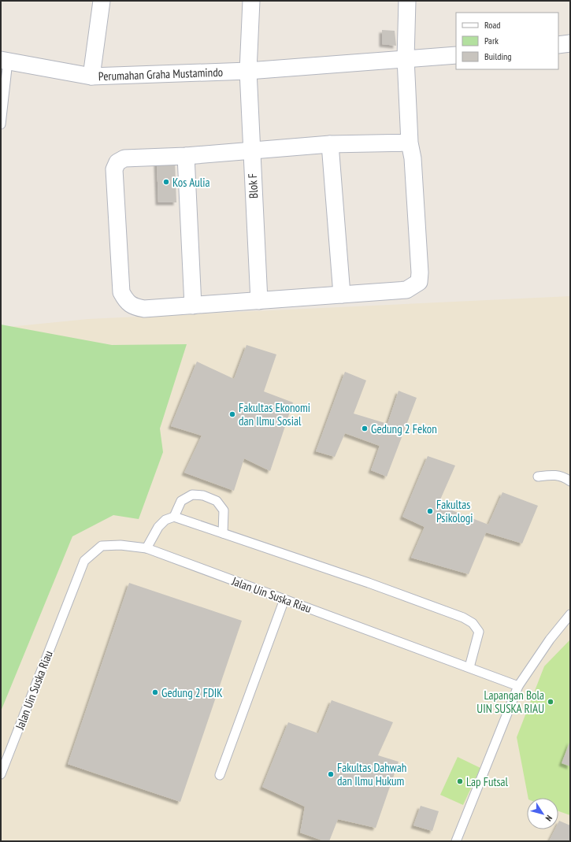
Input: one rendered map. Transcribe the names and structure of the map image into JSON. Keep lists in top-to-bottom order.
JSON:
{
  "streets": {
    "street": ["Perumahan Graha Mustamindo", "Blok F"],
    "lane": ["Jalan Uin Suska Riau"]
  },
  "crossings": [
    ["Perumahan Graha Mustamindo", "Blok F"]
  ],
  "places": [
    "Kos Aulia",
    "Fakultas Ekonomi dan Ilmu Sosial",
    "Gedung 2 Fekon",
    "Fakultas Psikologi",
    "Gedung 2 FDIK",
    "Lapangan Bola UIN SUSKA RIAU",
    "Fakultas Dahwah dan Ilmu Hukum",
    "Lap Futsal"
  ],
  "legend": ["Road", "Park", "Building"],
  "north": "bottom right"
}
